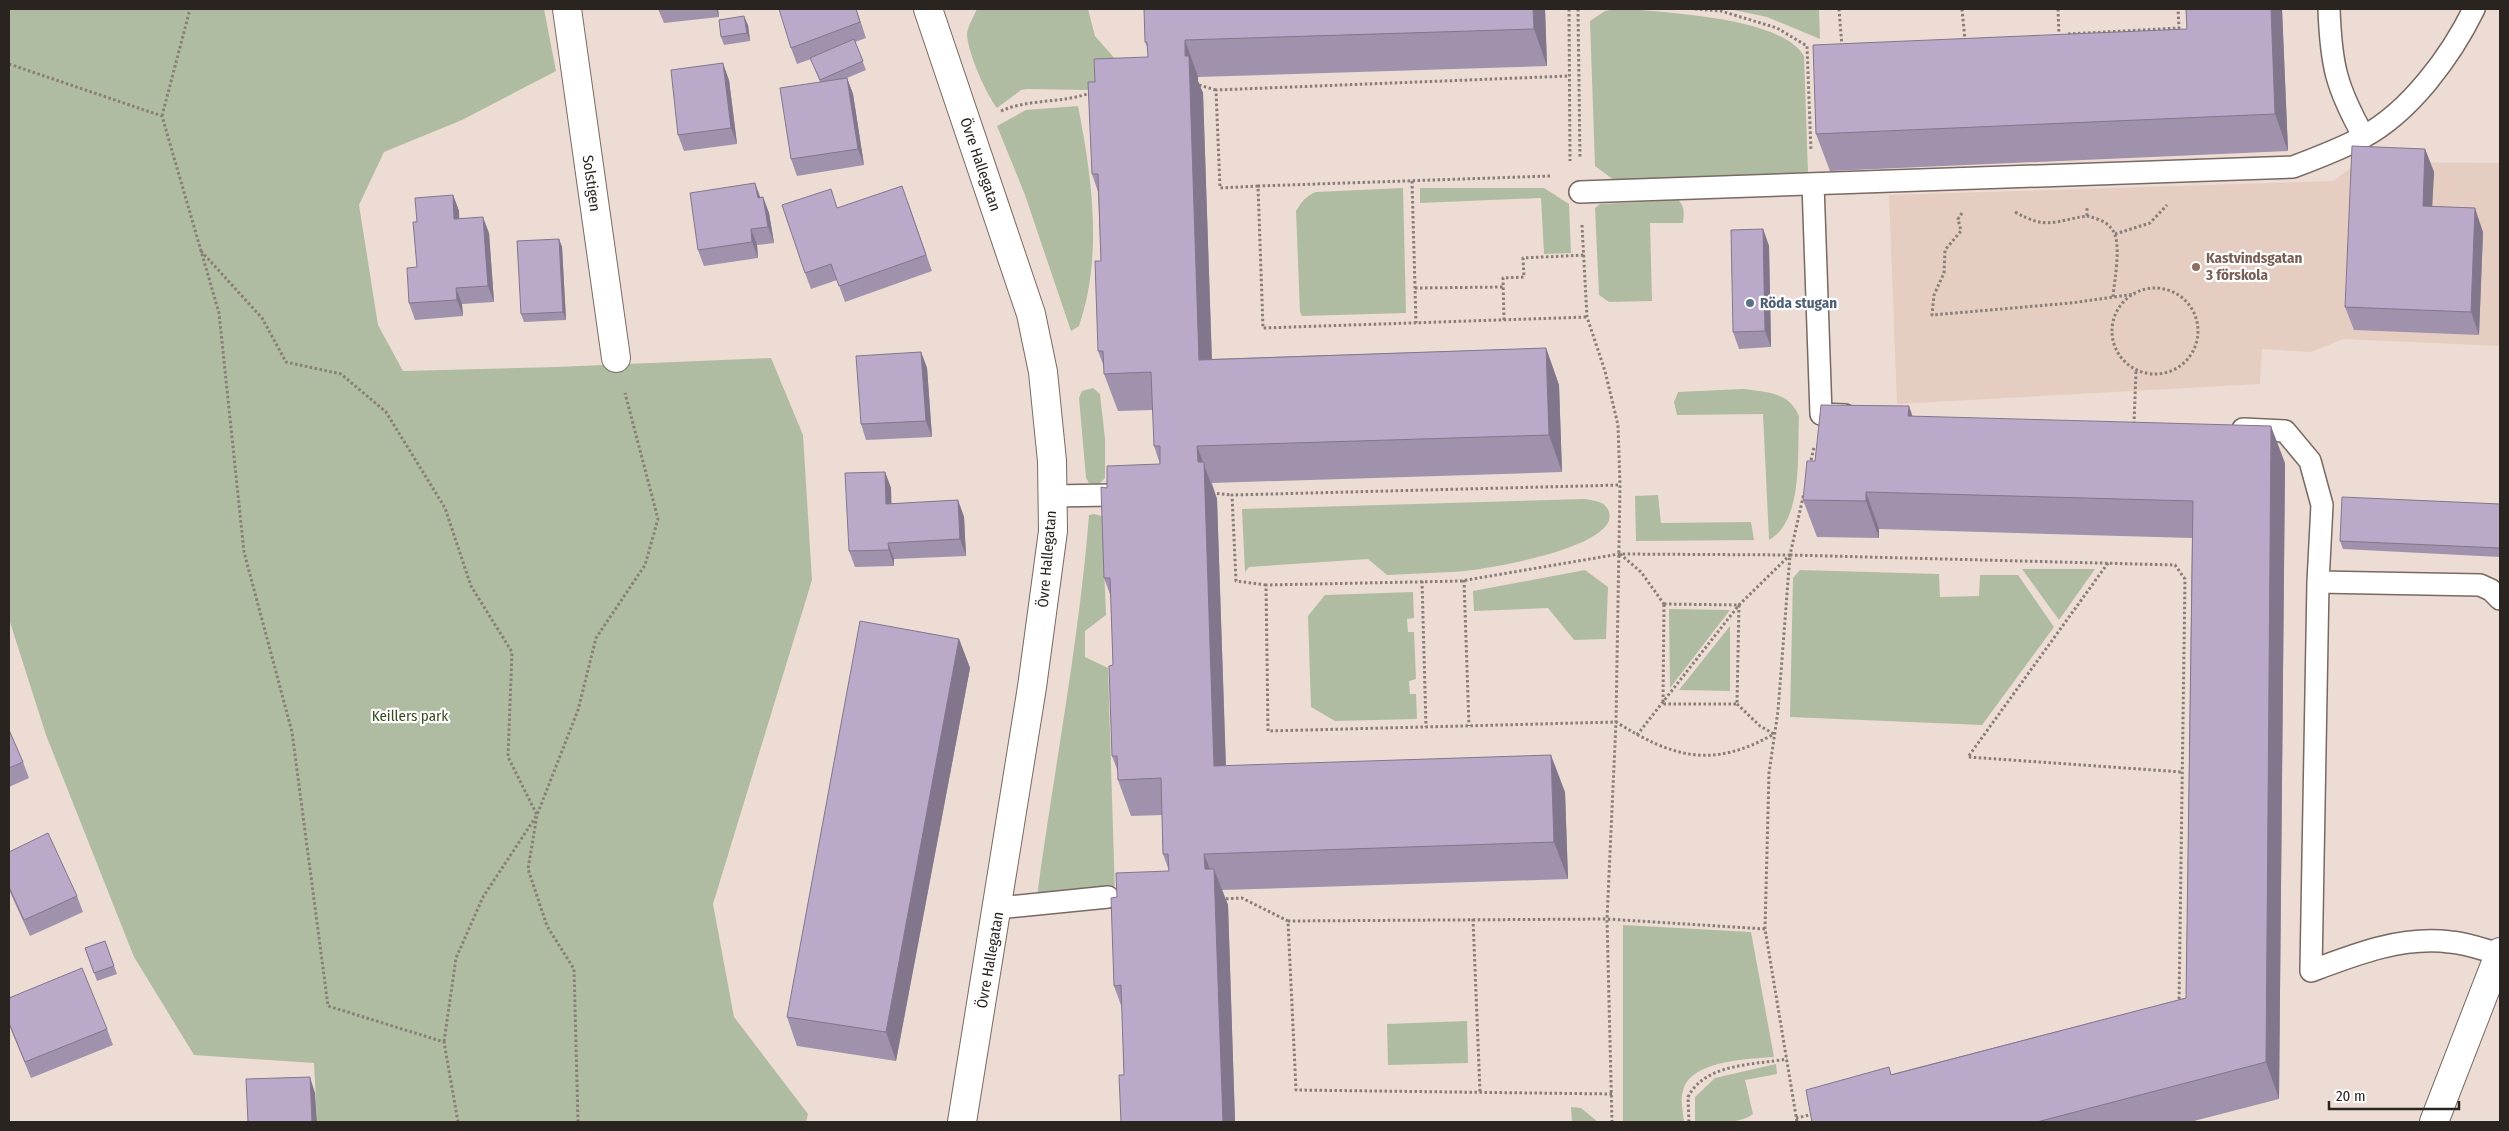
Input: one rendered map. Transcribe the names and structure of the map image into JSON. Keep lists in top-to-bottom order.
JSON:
{
  "streets": {
    "street": ["Övre Hallegatan", "Solstigen"]
  },
  "parks": ["Keillers park"],
  "places": ["Kastvindsgatan 3 förskola", "Röda stugan"],
  "scale_bar": "20 m"
}
